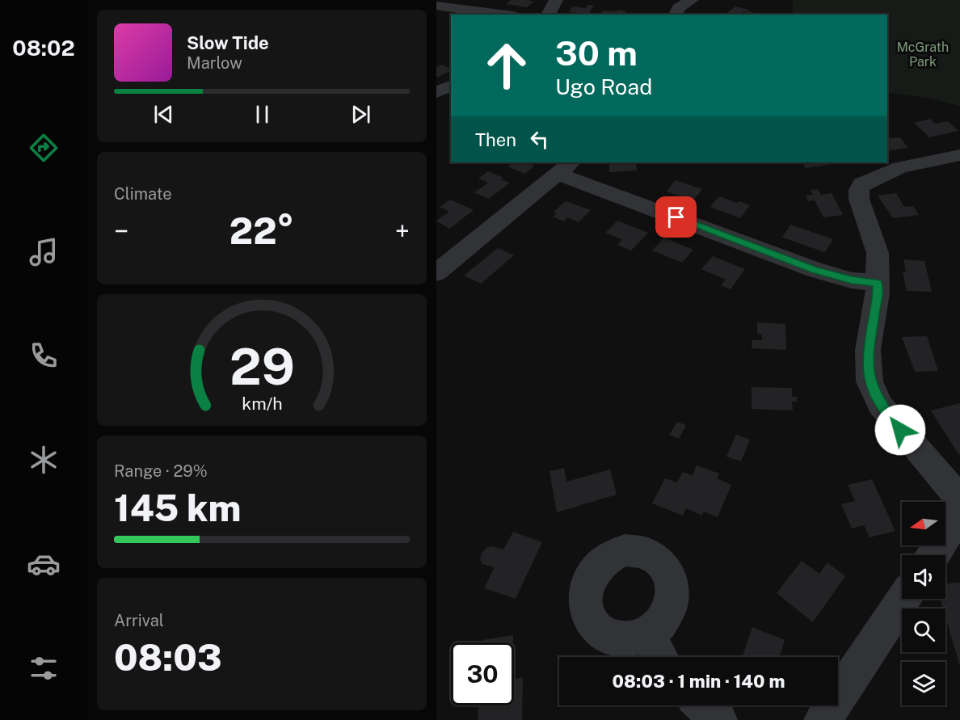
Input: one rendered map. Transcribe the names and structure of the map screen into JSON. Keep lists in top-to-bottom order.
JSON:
{
  "parks": ["McGrath Park"],
  "north": "left",
  "page": {
    "tabs": "08:02",
    "turn": ["30 m", "Ugo Road"],
    "song": ["Slow Tide", "Marlow"],
    "then": "Then",
    "tile": [
      "Climate",
      ["Range · 29%", "145 km"],
      ["Arrival", "08:03"]
    ],
    "heat": ["−", "22°", "+"],
    "limit": "30",
    "trip": "08:03 · 1 min · 140 m",
    "gauge": ["29", "km/h"]
  }
}
